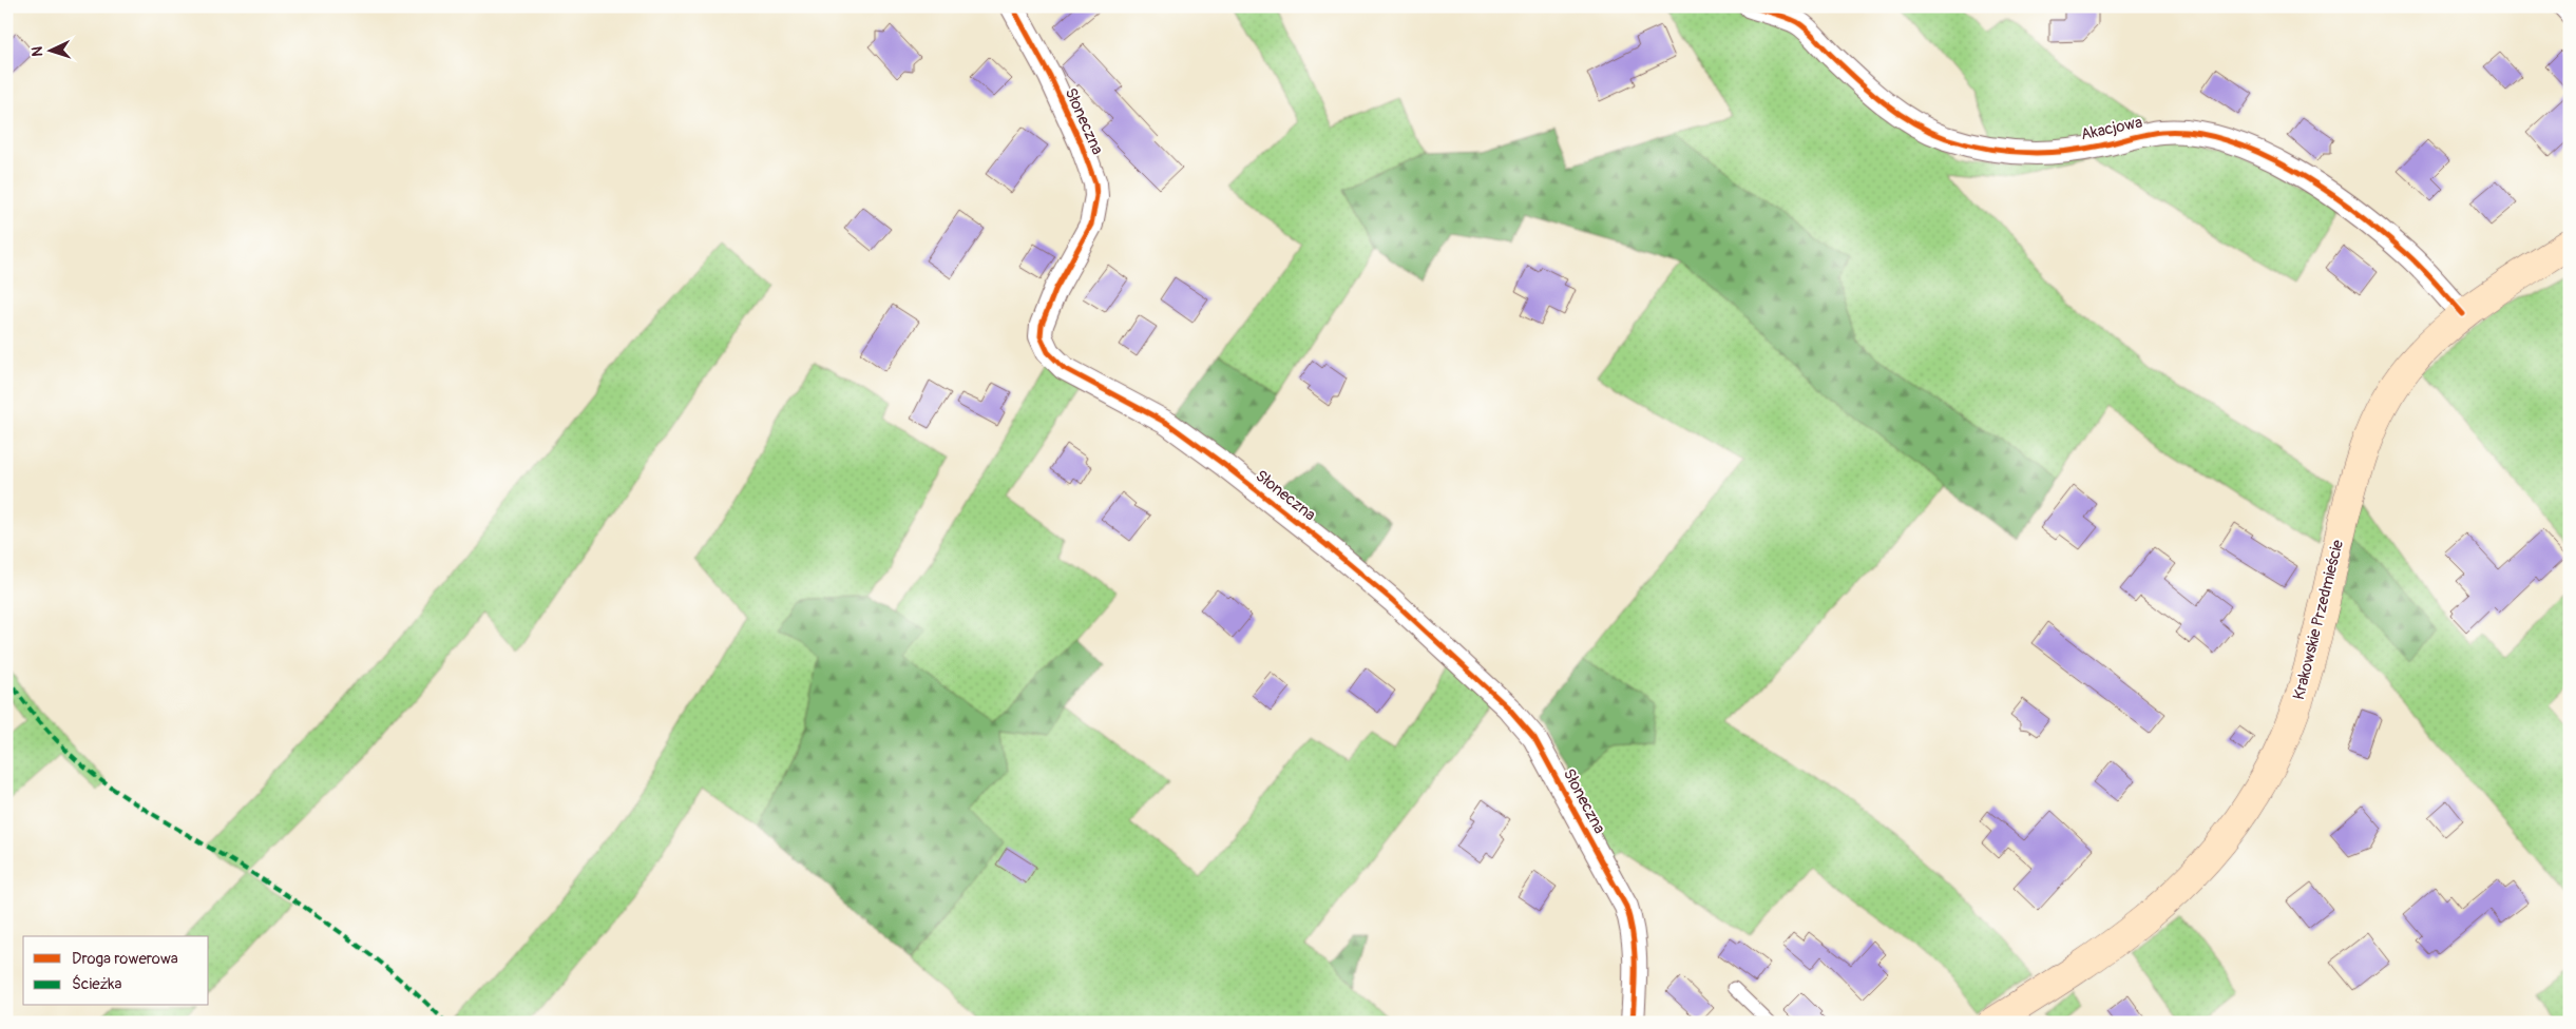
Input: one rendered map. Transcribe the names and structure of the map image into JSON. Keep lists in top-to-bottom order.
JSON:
{
  "streets": {
    "main road": ["Krakowskie Przedmieście"],
    "street": ["Słoneczna", "Akacjowa"]
  },
  "crossings": [
    ["Akacjowa", "Krakowskie Przedmieście"]
  ],
  "legend": ["Droga rowerowa", "Ścieżka"],
  "north": "left"
}
